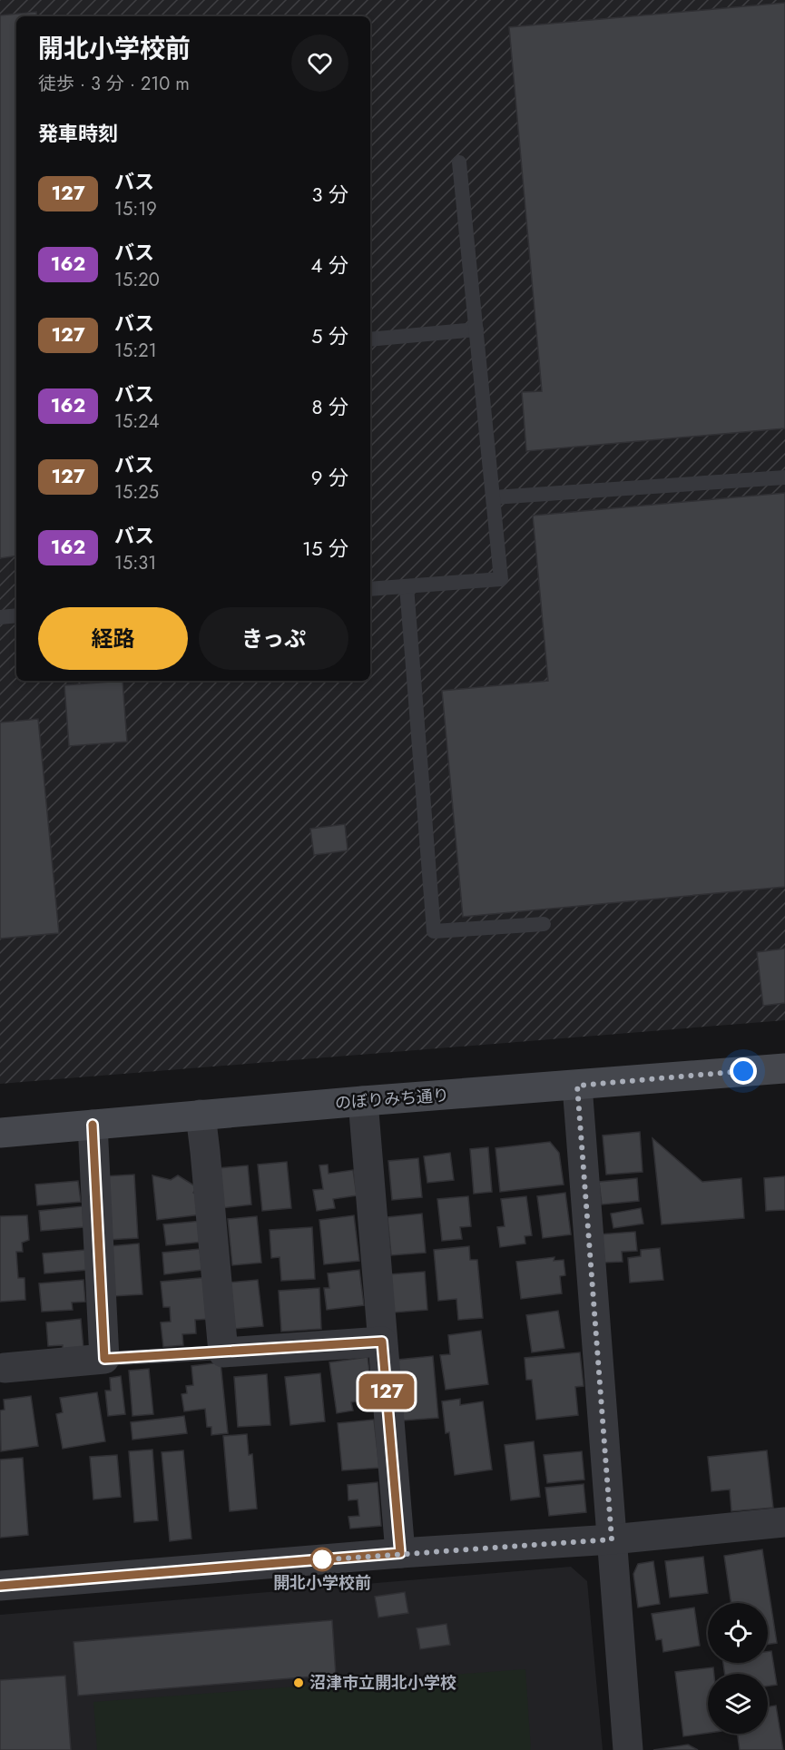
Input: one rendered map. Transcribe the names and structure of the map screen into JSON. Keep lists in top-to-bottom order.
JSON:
{
  "streets": {
    "street": ["のぼりみち通り"]
  },
  "places": ["開北小学校前", "沼津市立開北小学校"],
  "lines": ["bus line 127"],
  "page": {
    "on_map": "127",
    "heading": [
      ["開北小学校前", "徒歩 · 3 分 · 210 m"],
      "発車時刻"
    ],
    "list": [
      {
        "mark": "127",
        "name": "バス",
        "note": "15:19",
        "value": "3 分"
      },
      {
        "mark": "162",
        "name": "バス",
        "note": "15:20",
        "value": "4 分"
      },
      {
        "mark": "127",
        "name": "バス",
        "note": "15:21",
        "value": "5 分"
      },
      {
        "mark": "162",
        "name": "バス",
        "note": "15:24",
        "value": "8 分"
      },
      {
        "mark": "127",
        "name": "バス",
        "note": "15:25",
        "value": "9 分"
      },
      {
        "mark": "162",
        "name": "バス",
        "note": "15:31",
        "value": "15 分"
      }
    ],
    "buttons": ["経路", "きっぷ"]
  }
}
